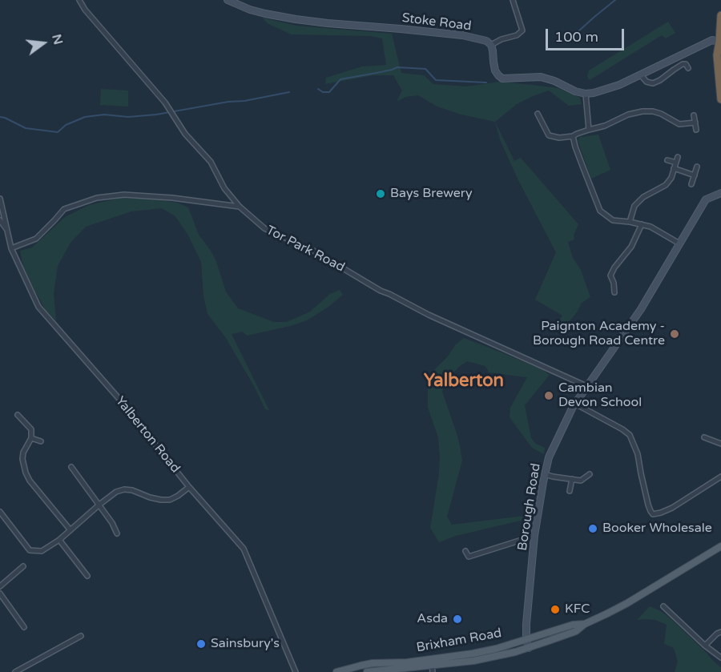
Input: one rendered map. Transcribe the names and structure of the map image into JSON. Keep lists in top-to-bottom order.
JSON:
{
  "streets": {
    "main road": ["Brixham Road"],
    "street": [
      "Stoke Road",
      "Tor Park Road",
      "Yalberton Road",
      "Borough Road"
    ]
  },
  "crossings": [
    ["Tor Park Road", "Borough Road"],
    ["Borough Road", "Brixham Road"]
  ],
  "districts": ["Yalberton"],
  "places": [
    "Bays Brewery",
    "Paignton Academy - Borough Road Centre",
    "Cambian Devon School",
    "Booker Wholesale",
    "KFC",
    "Asda",
    "Sainsbury's"
  ],
  "scale_bar": "100 m",
  "north": "right"
}
